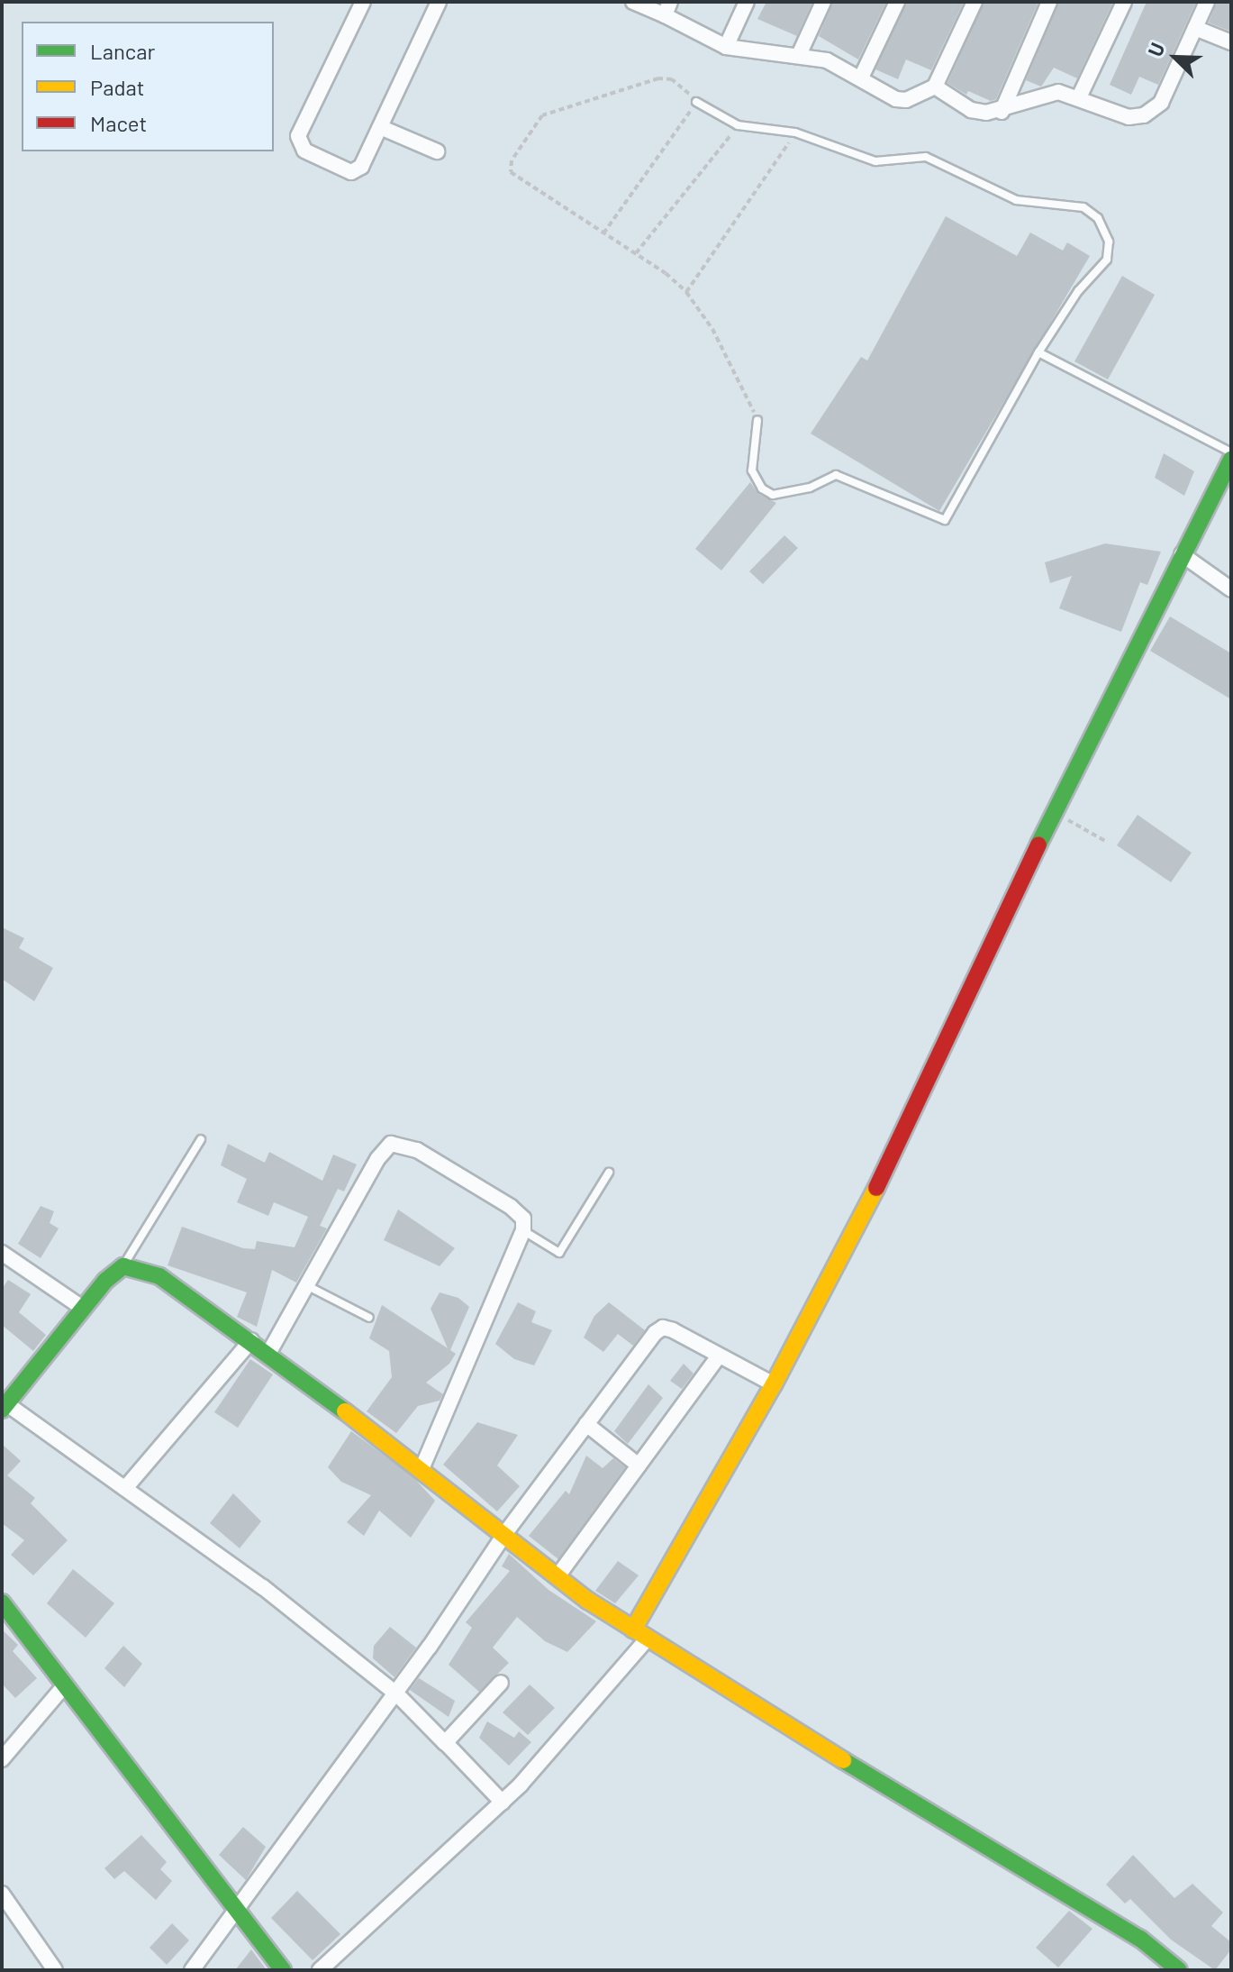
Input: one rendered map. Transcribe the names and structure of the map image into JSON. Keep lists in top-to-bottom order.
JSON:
{
  "legend": ["Lancar", "Padat", "Macet"],
  "north": "top left"
}
